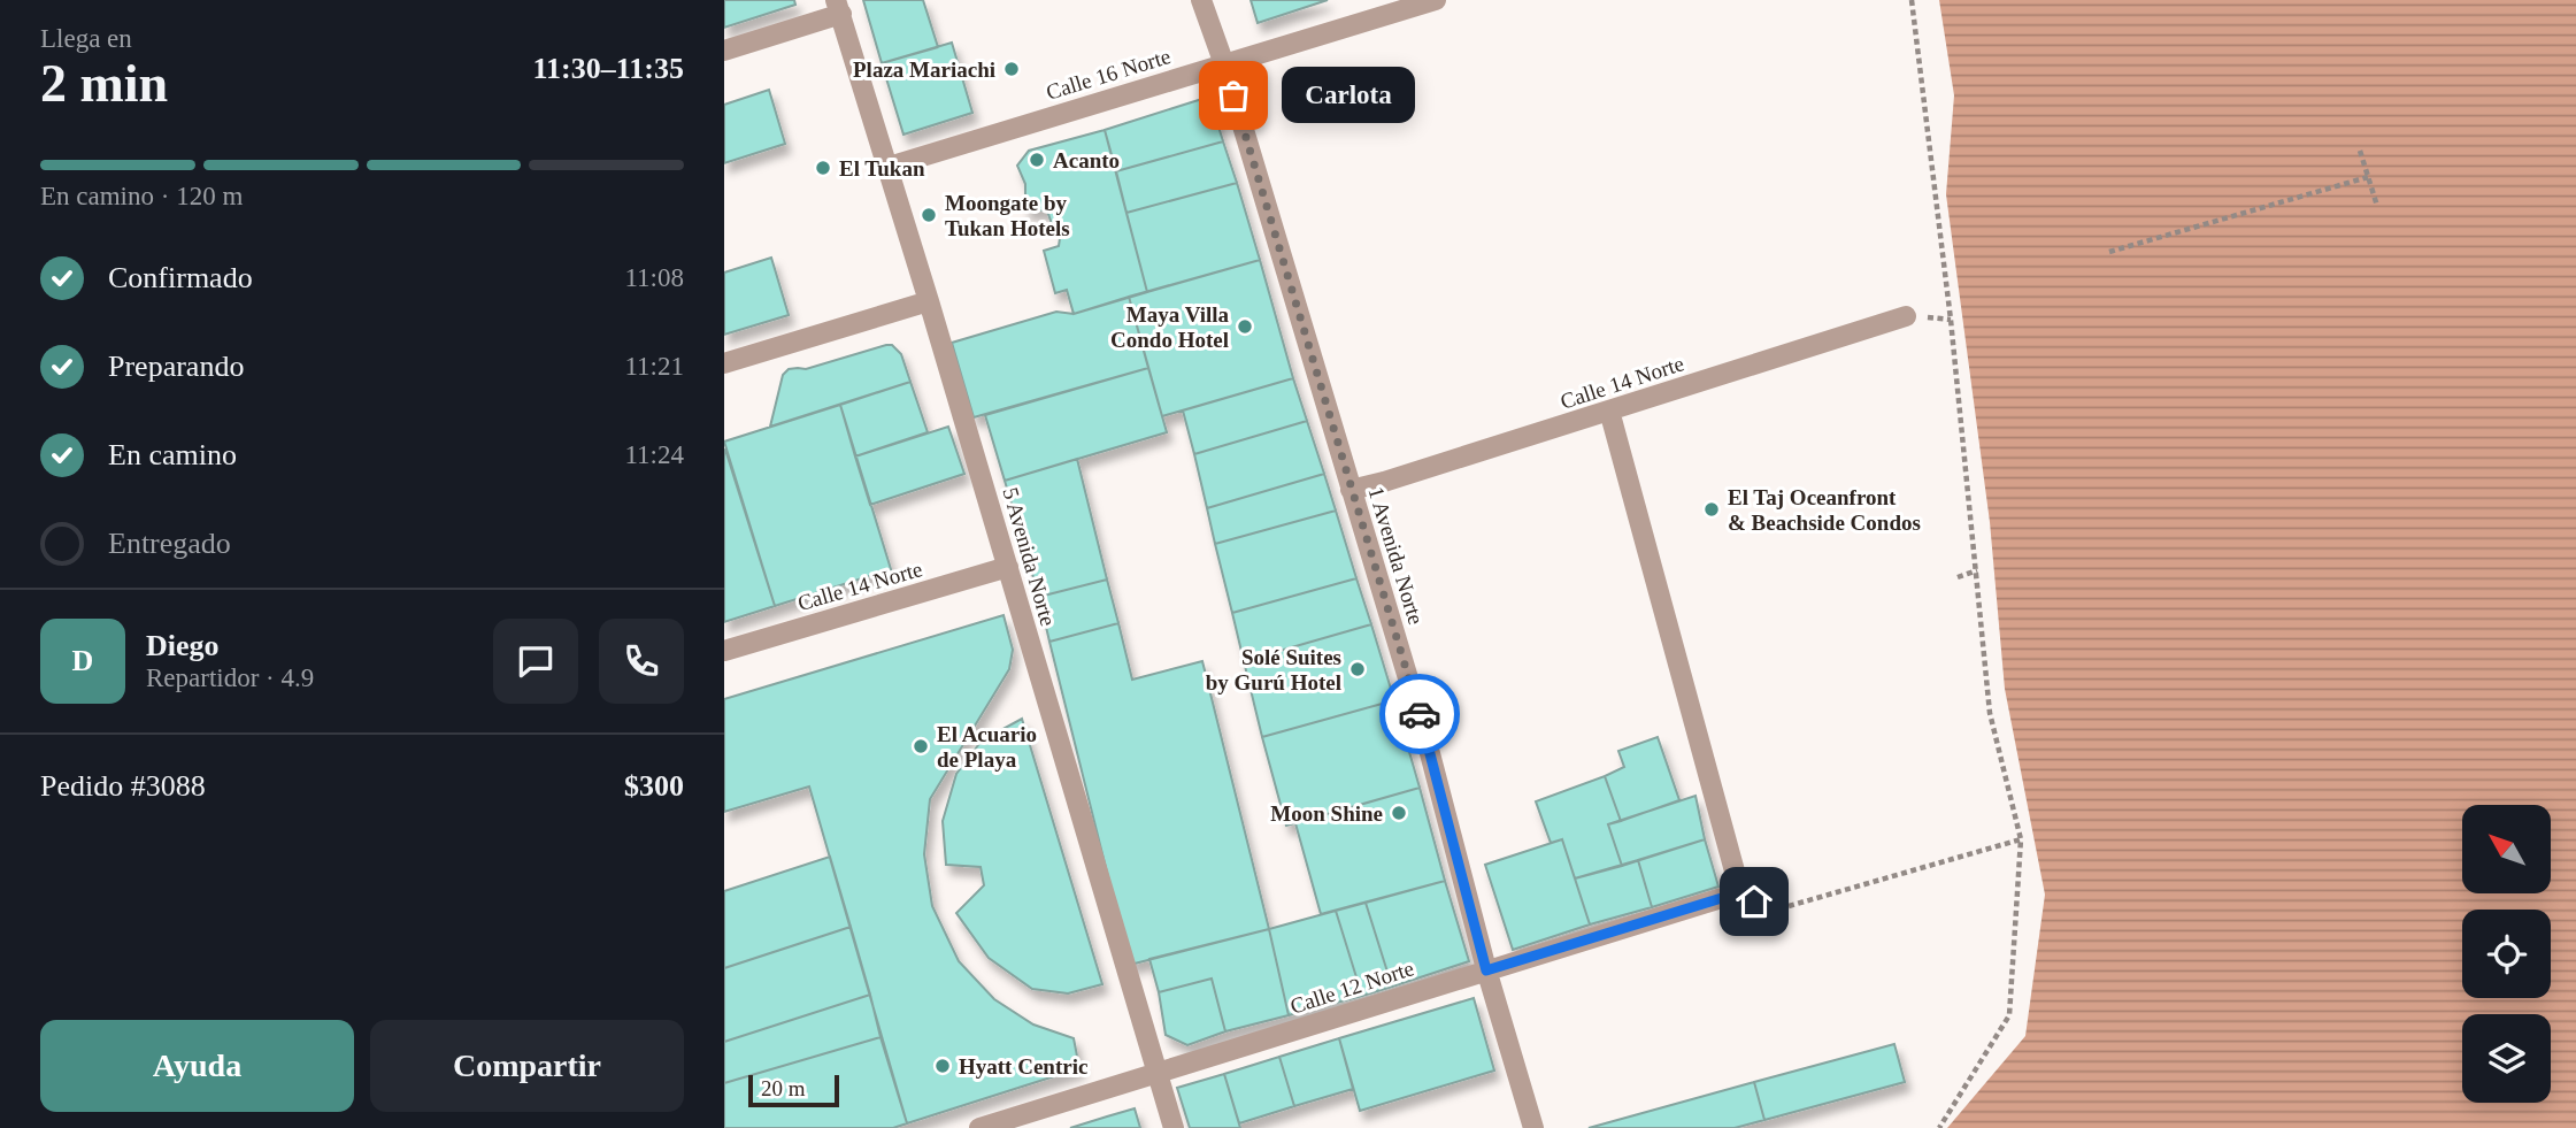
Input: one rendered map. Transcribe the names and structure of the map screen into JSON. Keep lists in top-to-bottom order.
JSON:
{
  "streets": {
    "street": [
      "Calle 16 Norte",
      "Calle 14 Norte",
      "1 Avenida Norte",
      "5 Avenida Norte",
      "Calle 12 Norte"
    ]
  },
  "crossings": [
    ["Calle 16 Norte", "1 Avenida Norte"],
    ["Calle 16 Norte", "5 Avenida Norte"],
    ["Calle 14 Norte", "1 Avenida Norte"],
    ["Calle 14 Norte", "5 Avenida Norte"],
    ["1 Avenida Norte", "Calle 12 Norte"],
    ["5 Avenida Norte", "Calle 12 Norte"]
  ],
  "places": [
    "Plaza Mariachi",
    "Carlota",
    "Acanto",
    "El Tukan",
    "Moongate by Tukan Hotels",
    "Maya Villa Condo Hotel",
    "El Taj Oceanfront & Beachside Condos",
    "Solé Suites by Gurú Hotel",
    "El Acuario de Playa",
    "Moon Shine",
    "Hyatt Centric"
  ],
  "scale_bar": "20 m",
  "north": "top left",
  "page": {
    "heading": ["2 min", "Llega en", "11:30–11:35"],
    "panel": [
      "Diego",
      "Repartidor · 4.9",
      "Pedido #3088",
      "$300"
    ],
    "bubble": "Carlota",
    "bar": "En camino · 120 m",
    "list": [
      ["Confirmado", "11:08"],
      ["Preparando", "11:21"],
      ["En camino", "11:24"],
      "Entregado"
    ],
    "round": "D",
    "buttons": ["Ayuda", "Compartir"],
    "scale": "20 m"
  }
}
